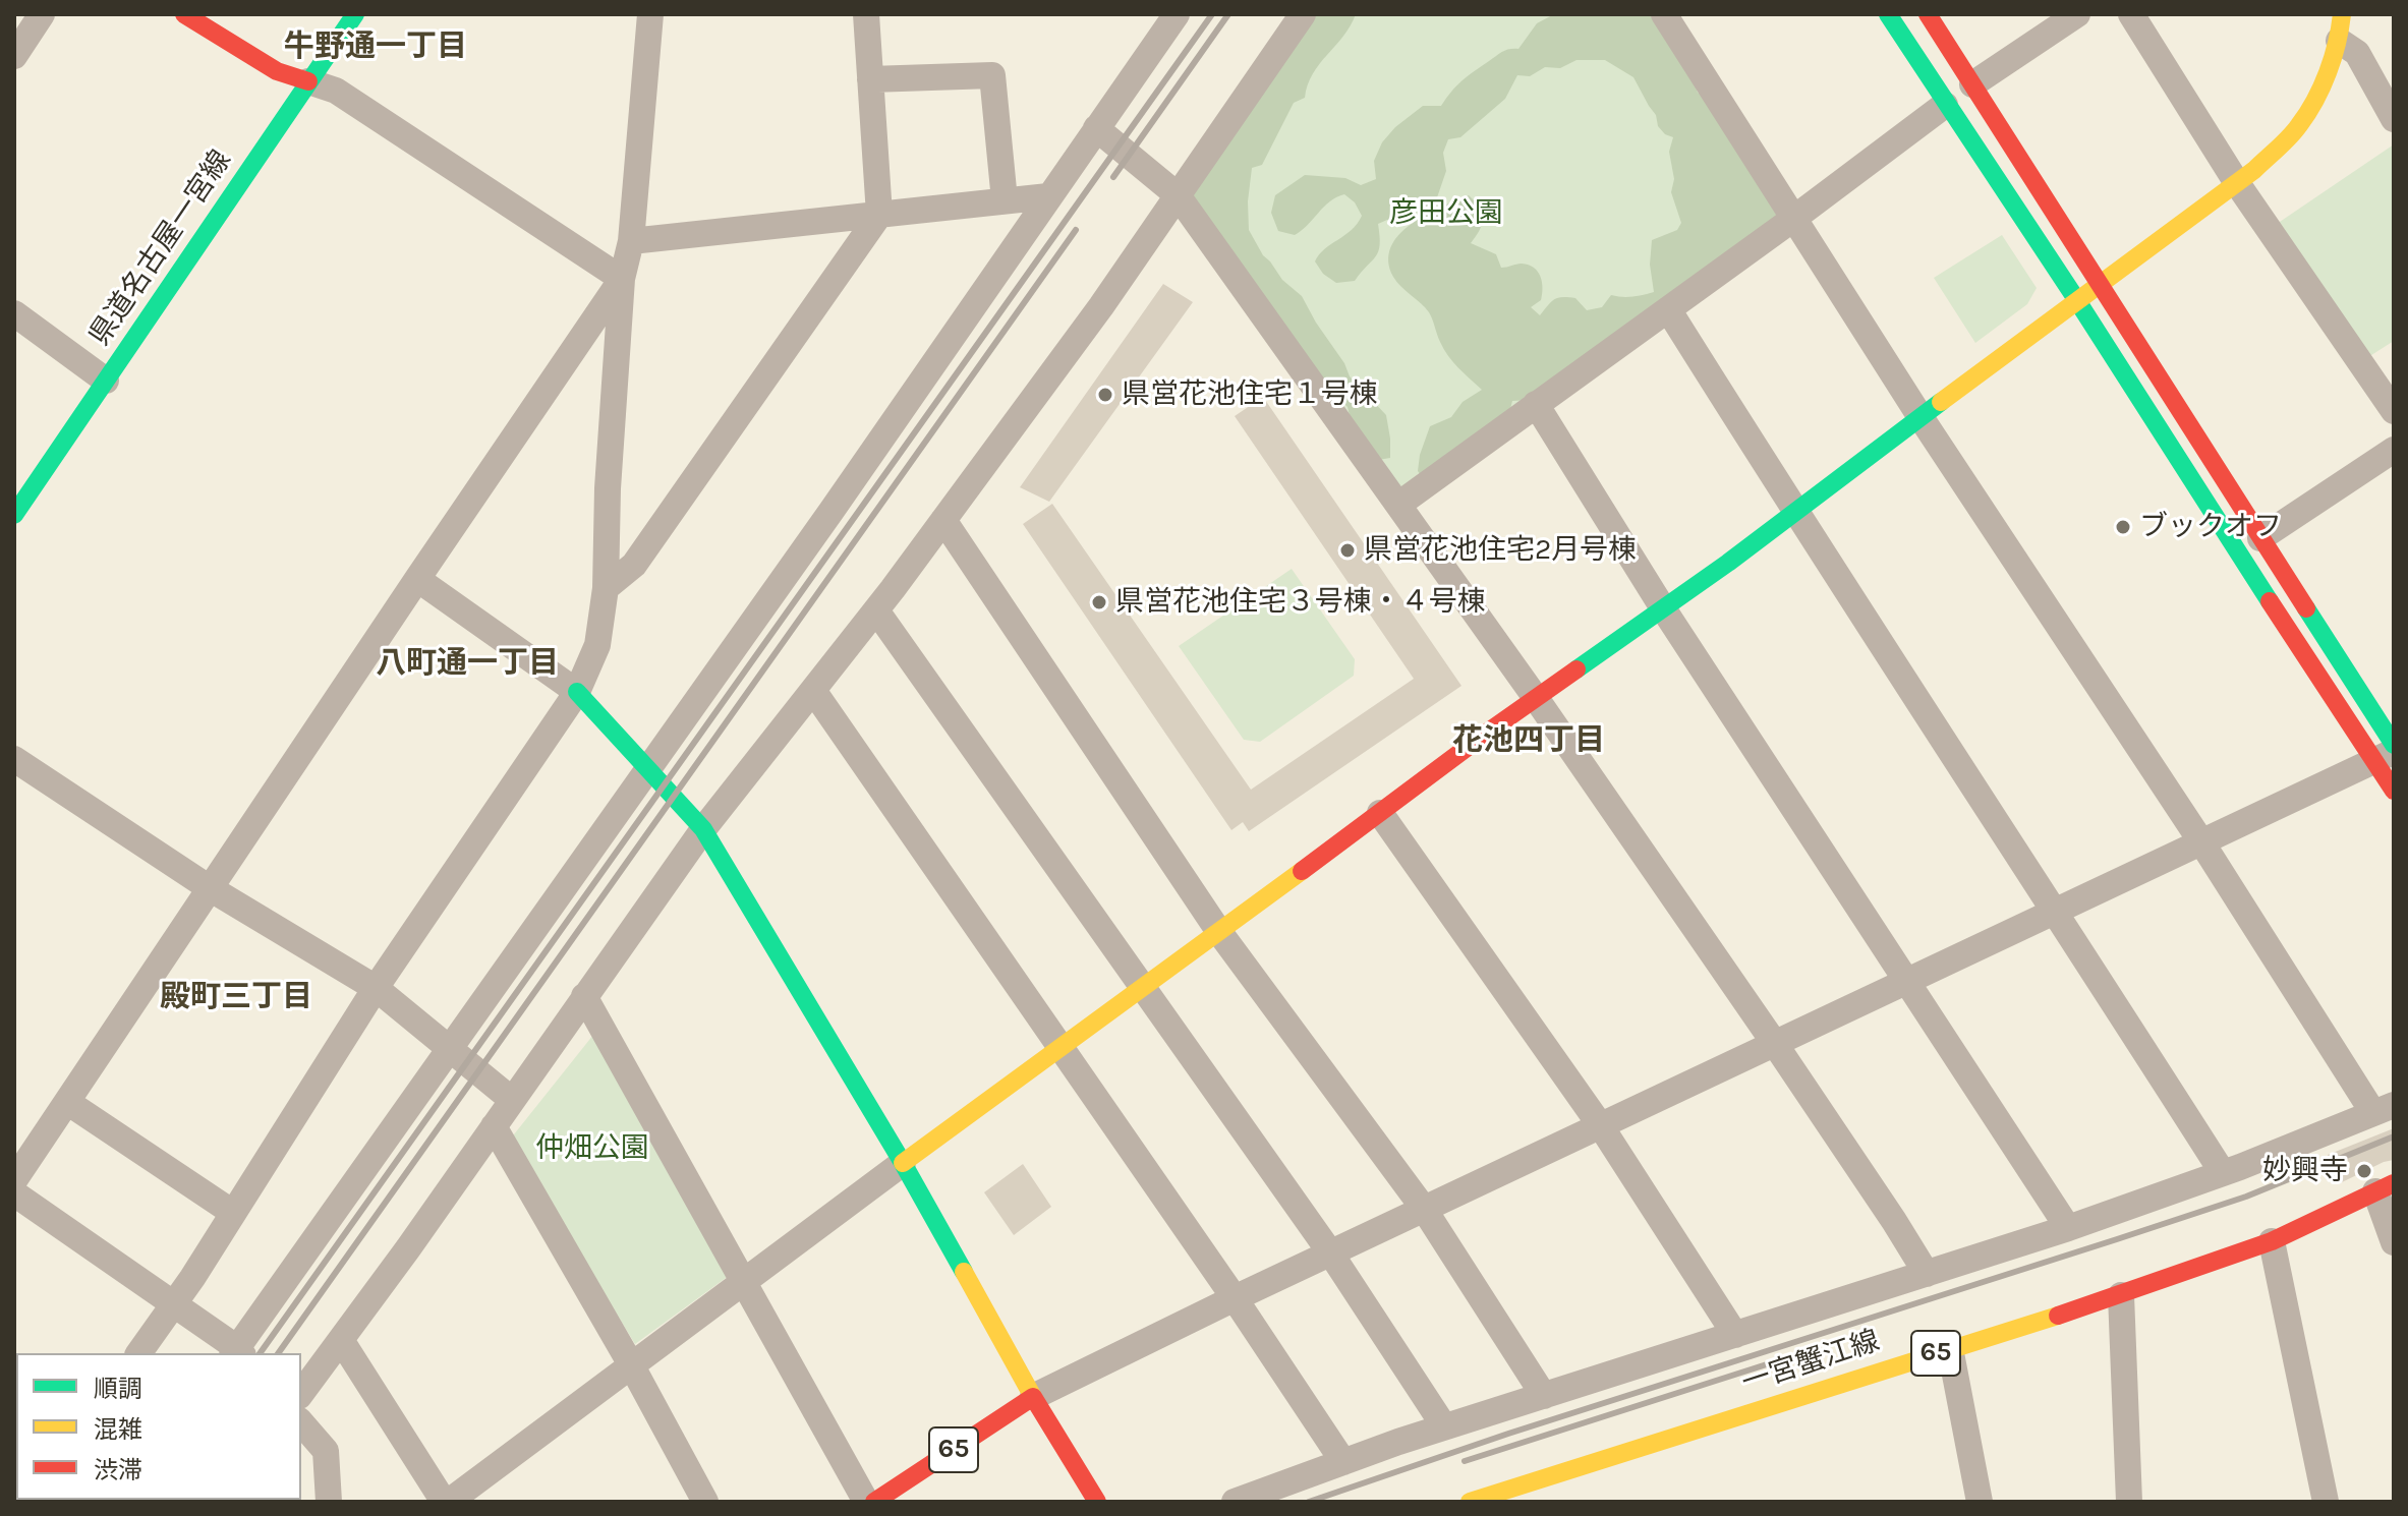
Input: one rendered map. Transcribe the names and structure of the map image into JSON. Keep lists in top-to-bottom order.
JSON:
{
  "streets": {
    "street": ["県道名古屋一宮線", "65", "一宮蟹江線"]
  },
  "districts": [
    "牛野通一丁目",
    "八町通一丁目",
    "花池四丁目",
    "殿町三丁目"
  ],
  "parks": ["彦田公園", "仲畑公園"],
  "places": [
    "県営花池住宅１号棟",
    "ブックオフ",
    "県営花池住宅2月号棟",
    "県営花池住宅３号棟・４号棟",
    "妙興寺"
  ],
  "legend": ["順調", "混雑", "渋滞"]
}
